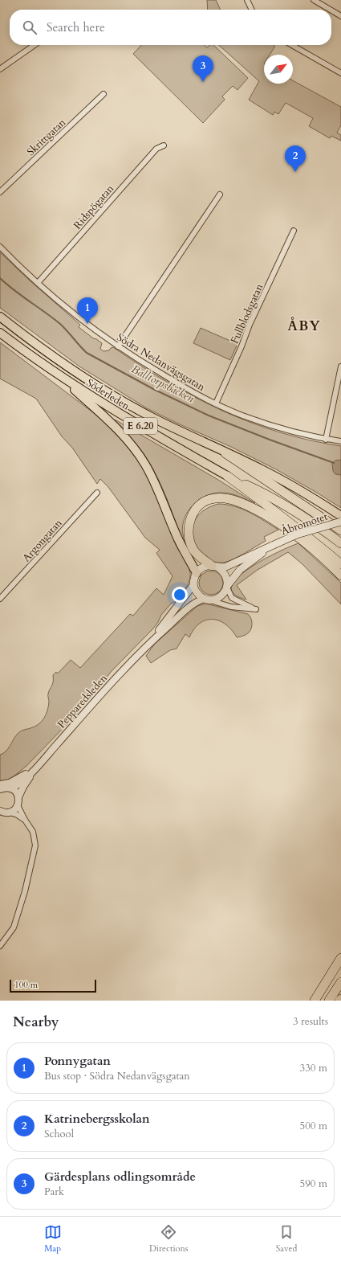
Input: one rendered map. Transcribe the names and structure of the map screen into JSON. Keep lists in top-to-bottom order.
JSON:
{
  "streets": {
    "highway": ["Söderleden", "E 6.20"],
    "main road": ["Åbromotet"],
    "street": [
      "Skrittgatan",
      "Ridspögatan",
      "Fullblodsgatan",
      "Södra Nedanvägsgatan",
      "Argongatan",
      "Pepparedsleden"
    ]
  },
  "crossings": [
    ["Ridspögatan", "Södra Nedanvägsgatan"],
    ["Fullblodsgatan", "Södra Nedanvägsgatan"],
    ["Åbromotet", "Pepparedsleden"]
  ],
  "districts": ["ÅBY"],
  "water": ["Balltorpsbäcken"],
  "scale_bar": "100 m",
  "north": "top right",
  "page": {
    "search": "Search here",
    "pins": ["3", "2", "1"],
    "scale": "100 m",
    "heading": ["Nearby", "3 results"],
    "list": [
      {
        "mark": "1",
        "name": "Ponnygatan",
        "note": "Bus stop · Södra Nedanvägsgatan",
        "value": "330 m"
      },
      {
        "mark": "2",
        "name": "Katrinebergsskolan",
        "note": "School",
        "value": "500 m"
      },
      {
        "mark": "3",
        "name": "Gärdesplans odlingsområde",
        "note": "Park",
        "value": "590 m"
      }
    ],
    "nav": ["Map", "Directions", "Saved"]
  }
}
